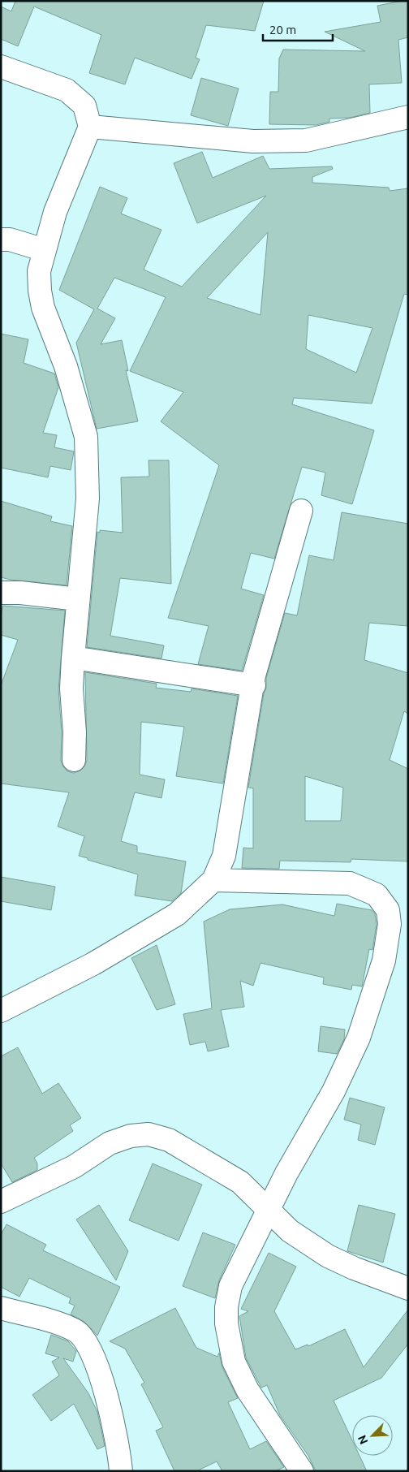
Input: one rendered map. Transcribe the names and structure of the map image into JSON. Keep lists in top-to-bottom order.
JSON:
{
  "scale_bar": "20 m",
  "north": "bottom left"
}
